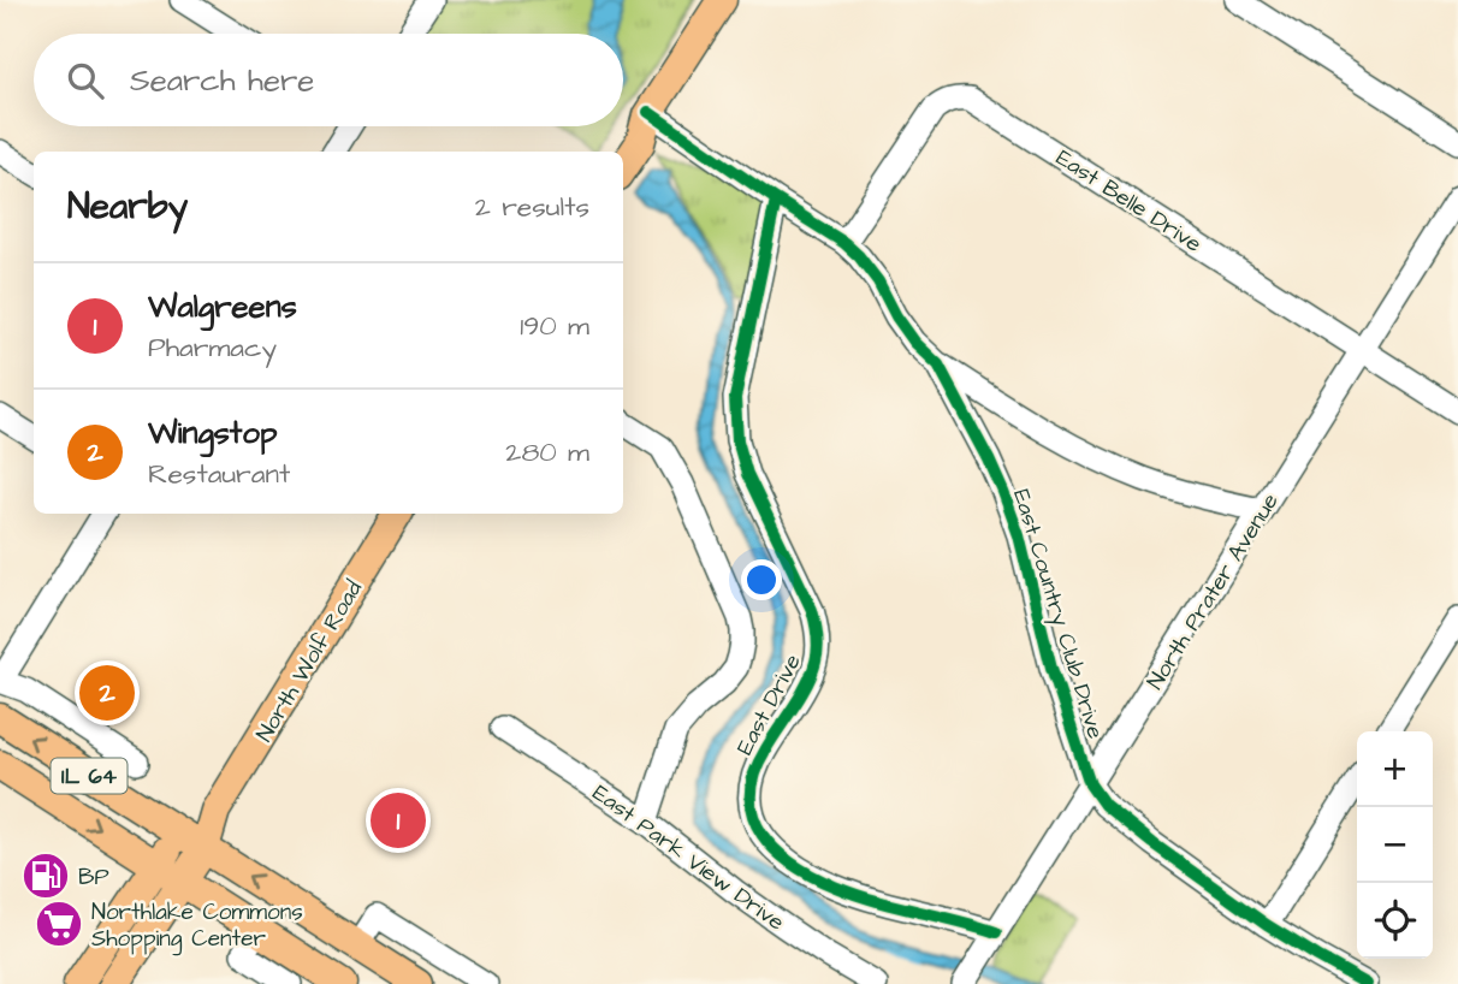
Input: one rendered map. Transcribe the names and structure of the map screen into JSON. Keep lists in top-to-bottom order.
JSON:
{
  "streets": {
    "main road": ["North Wolf Road", "IL 64"],
    "street": [
      "East Belle Drive",
      "North Prater Avenue",
      "East Country Club Drive",
      "East Drive",
      "East Park View Drive"
    ]
  },
  "crossings": [
    ["East Belle Drive", "North Prater Avenue"],
    ["East Belle Drive", "East Country Club Drive"],
    ["North Prater Avenue", "East Country Club Drive"],
    ["North Prater Avenue", "East Drive"],
    ["East Country Club Drive", "East Drive"],
    ["North Wolf Road", "IL 64"]
  ],
  "places": {
    "fuel station": ["BP"],
    "supermarket": ["Northlake Commons Shopping Center"]
  },
  "page": {
    "search": "Search here",
    "heading": ["Nearby", "2 results"],
    "list": [
      {
        "mark": "1",
        "name": "Walgreens",
        "note": "Pharmacy",
        "value": "190 m"
      },
      {
        "mark": "2",
        "name": "Wingstop",
        "note": "Restaurant",
        "value": "280 m"
      }
    ],
    "pins": ["2", "1"],
    "map_buttons": ["+", "−"]
  }
}
